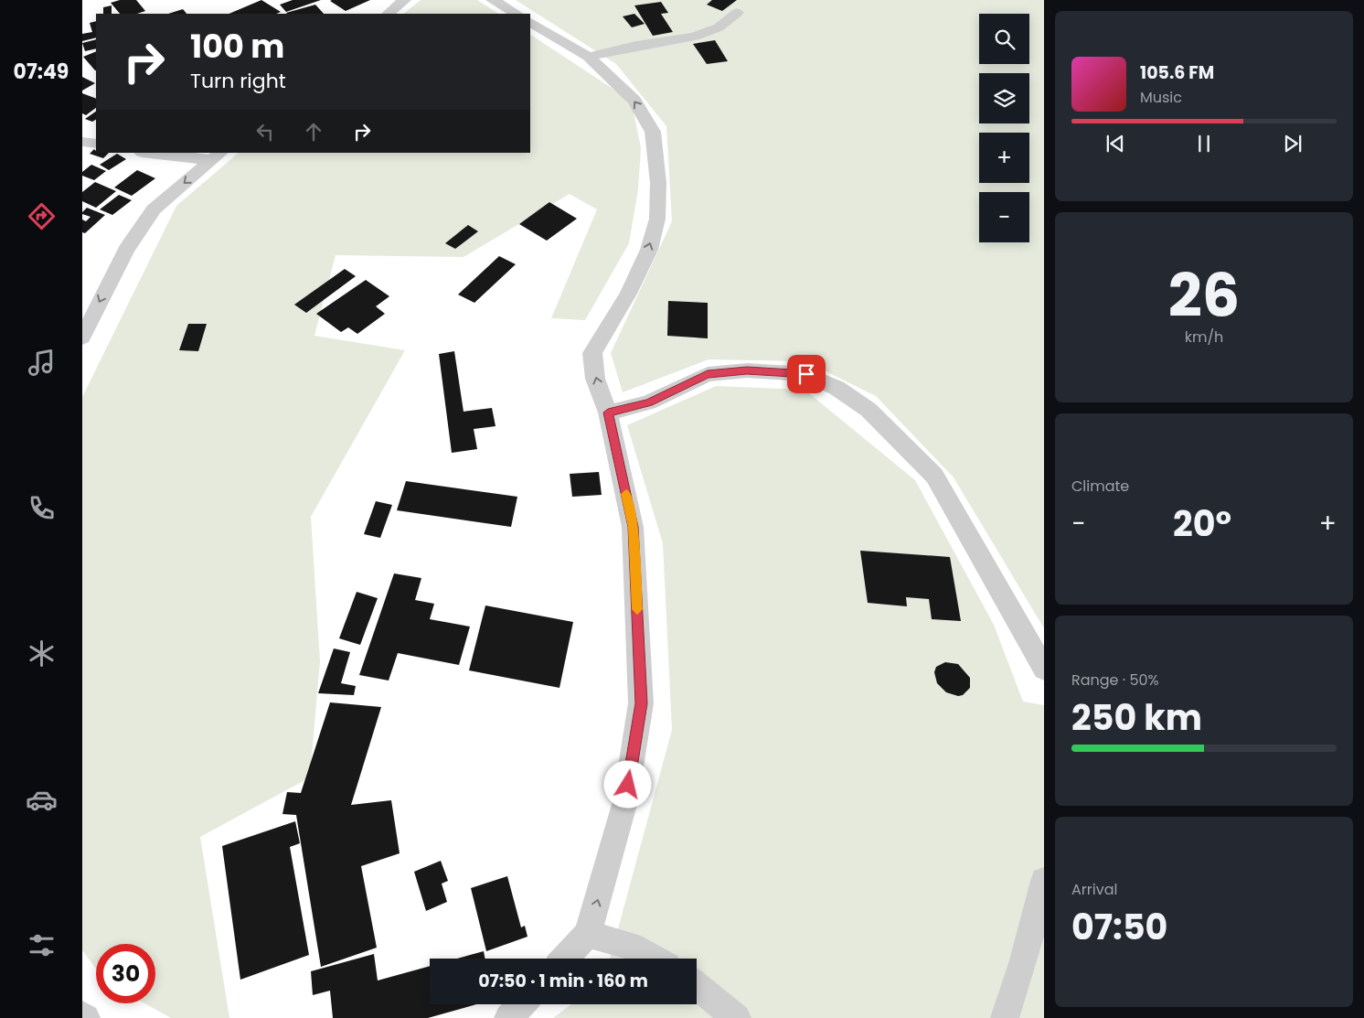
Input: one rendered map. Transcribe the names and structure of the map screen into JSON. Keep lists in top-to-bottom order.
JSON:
{
  "page": {
    "tabs": "07:49",
    "map_buttons": ["+", "−"],
    "turn": ["100 m", "Turn right"],
    "song": ["105.6 FM", "Music"],
    "tile": [
      ["26", "km/h"],
      "Climate",
      ["Range · 50%", "250 km"],
      ["Arrival", "07:50"]
    ],
    "heat": ["−", "20°", "+"],
    "limit": "30",
    "trip": "07:50 · 1 min · 160 m"
  }
}
